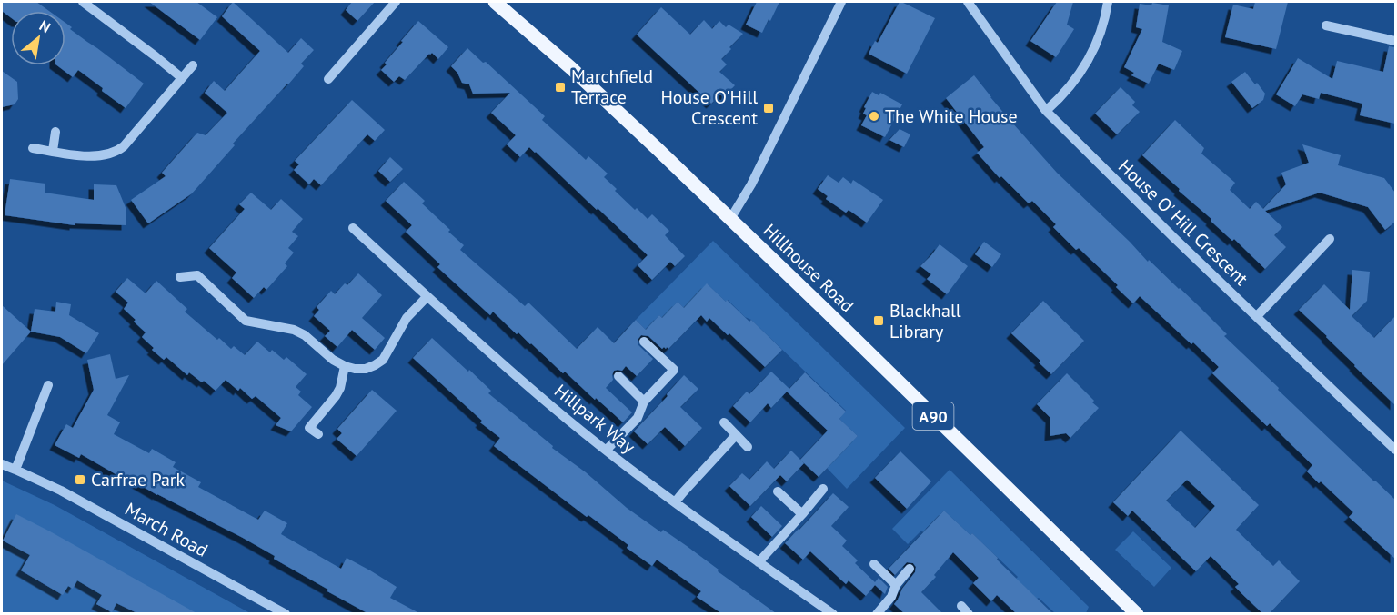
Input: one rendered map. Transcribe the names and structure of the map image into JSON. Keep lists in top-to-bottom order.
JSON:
{
  "streets": {
    "main road": ["Hillhouse Road", "A90"],
    "street": ["House O' Hill Crescent", "Hillpark Way", "March Road"]
  },
  "places": {
    "transit": [
      "Marchfield Terrace",
      "House O'Hill Crescent",
      "Blackhall Library",
      "Carfrae Park"
    ],
    "other": ["The White House"]
  },
  "north": "top right"
}
